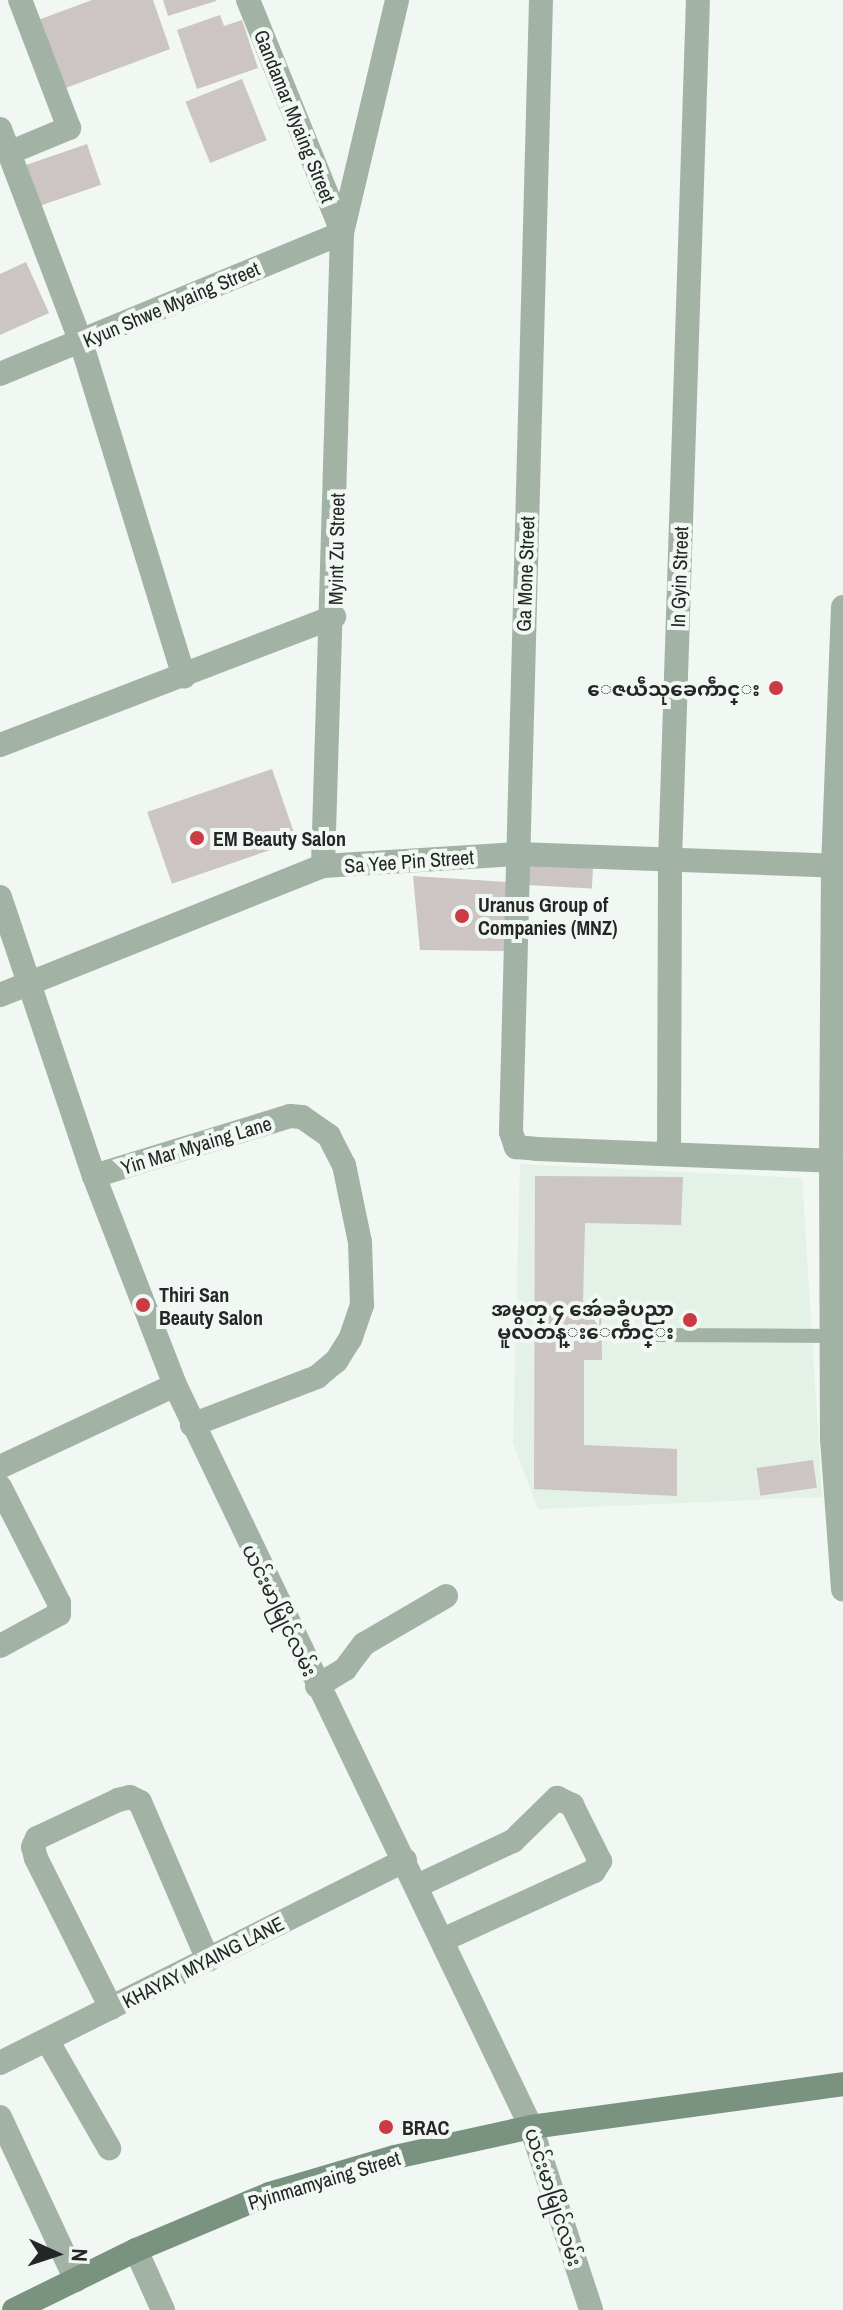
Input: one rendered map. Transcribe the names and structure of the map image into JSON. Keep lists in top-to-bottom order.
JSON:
{
  "streets": {
    "street": [
      "Gandamar Myaing Street",
      "Kyun Shwe Myaing Street",
      "Myint Zu Street",
      "Ga Mone Street",
      "In Gyin Street",
      "Sa Yee Pin Street",
      "Yin Mar Myaing Lane",
      "ယင်းမာမြိုင်လမ်း",
      "KHAYAY MYAING LANE",
      "Pyinmamyaing Street"
    ]
  },
  "crossings": [
    ["Gandamar Myaing Street", "Kyun Shwe Myaing Street"],
    ["Gandamar Myaing Street", "Myint Zu Street"],
    ["Kyun Shwe Myaing Street", "Myint Zu Street"],
    ["Myint Zu Street", "Sa Yee Pin Street"],
    ["Ga Mone Street", "In Gyin Street"],
    ["Ga Mone Street", "Sa Yee Pin Street"],
    ["In Gyin Street", "Sa Yee Pin Street"],
    ["Sa Yee Pin Street", "ယင်းမာမြိုင်လမ်း"],
    ["Yin Mar Myaing Lane", "ယင်းမာမြိုင်လမ်း"],
    ["ယင်းမာမြိုင်လမ်း", "KHAYAY MYAING LANE"],
    ["ယင်းမာမြိုင်လမ်း", "Pyinmamyaing Street"]
  ],
  "places": [
    "ေဇယဵသုခေကဵာင္း",
    "EM Beauty Salon",
    "Uranus Group of Companies (MNZ)",
    "Thiri San Beauty Salon",
    "အမွတ္ ၄ အေဴခခံပညာ မူလတန္းေကဵာင္း",
    "BRAC"
  ],
  "north": "right"
}
